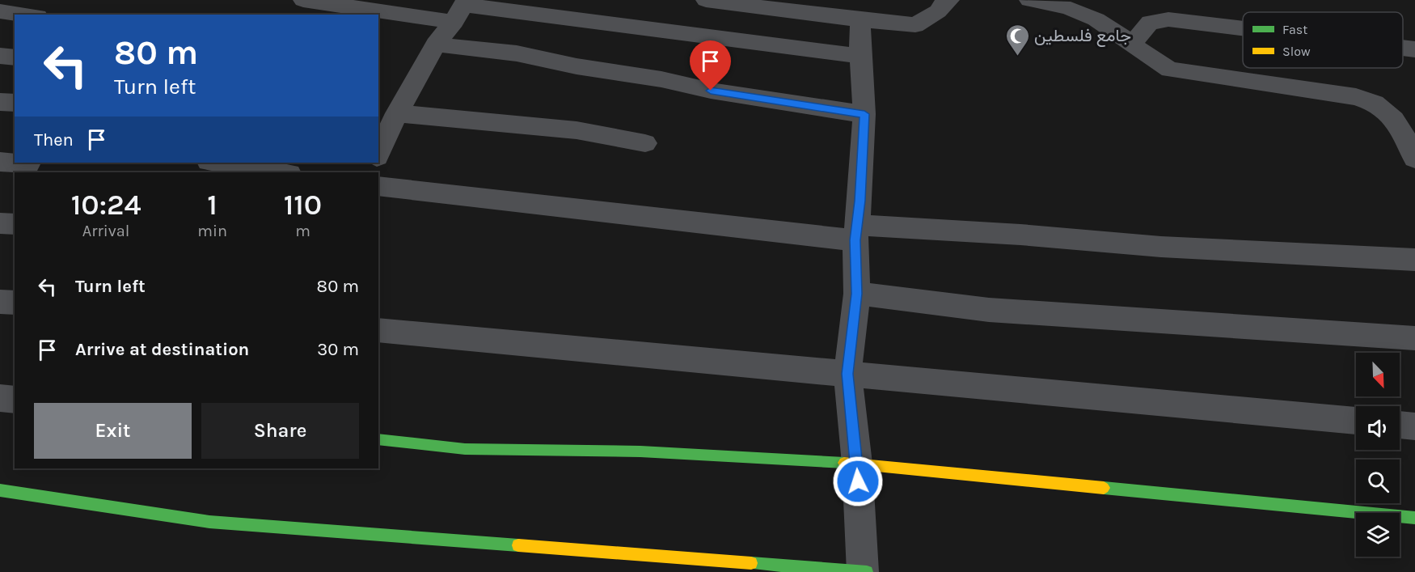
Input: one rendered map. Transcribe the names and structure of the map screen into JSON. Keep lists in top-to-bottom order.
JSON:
{
  "places": {
    "mosque": ["جامع فلسطين"]
  },
  "legend": ["Fast", "Slow"],
  "north": "bottom right",
  "page": {
    "turn": ["80 m", "Turn left"],
    "then": "Then",
    "eta": [
      "10:24",
      "Arrival",
      "1",
      "min",
      "110",
      "m"
    ],
    "list": [
      {
        "name": "Turn left",
        "value": "80 m"
      },
      {
        "name": "Arrive at destination",
        "value": "30 m"
      }
    ],
    "buttons": ["Exit", "Share"]
  }
}
